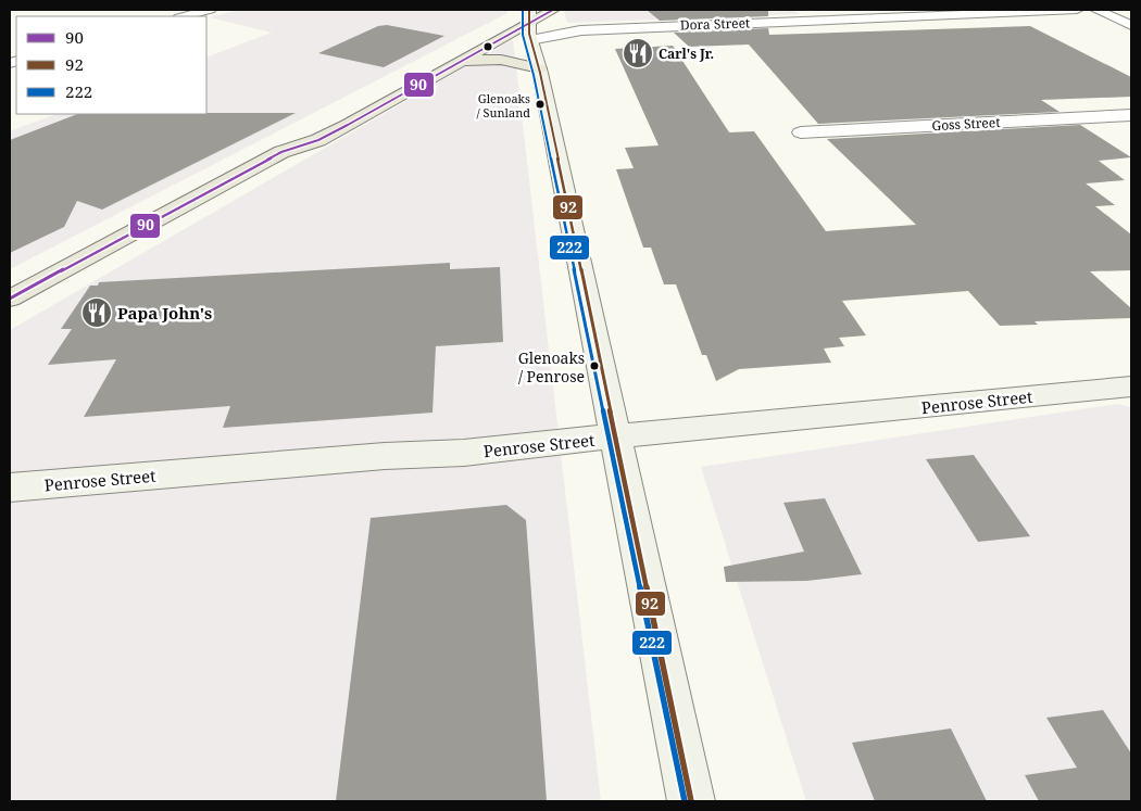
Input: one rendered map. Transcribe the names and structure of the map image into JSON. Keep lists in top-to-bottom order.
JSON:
{
  "streets": {
    "main road": ["Penrose Street"],
    "street": ["Dora Street", "Goss Street"]
  },
  "places": {
    "restaurant": ["Carl's Jr.", "Papa John's"],
    "other": ["Glenoaks / Sunland", "Glenoaks / Penrose"]
  },
  "lines": ["transit line 90", "transit line 92", "transit line 222"],
  "legend": ["90", "92", "222"]
}
